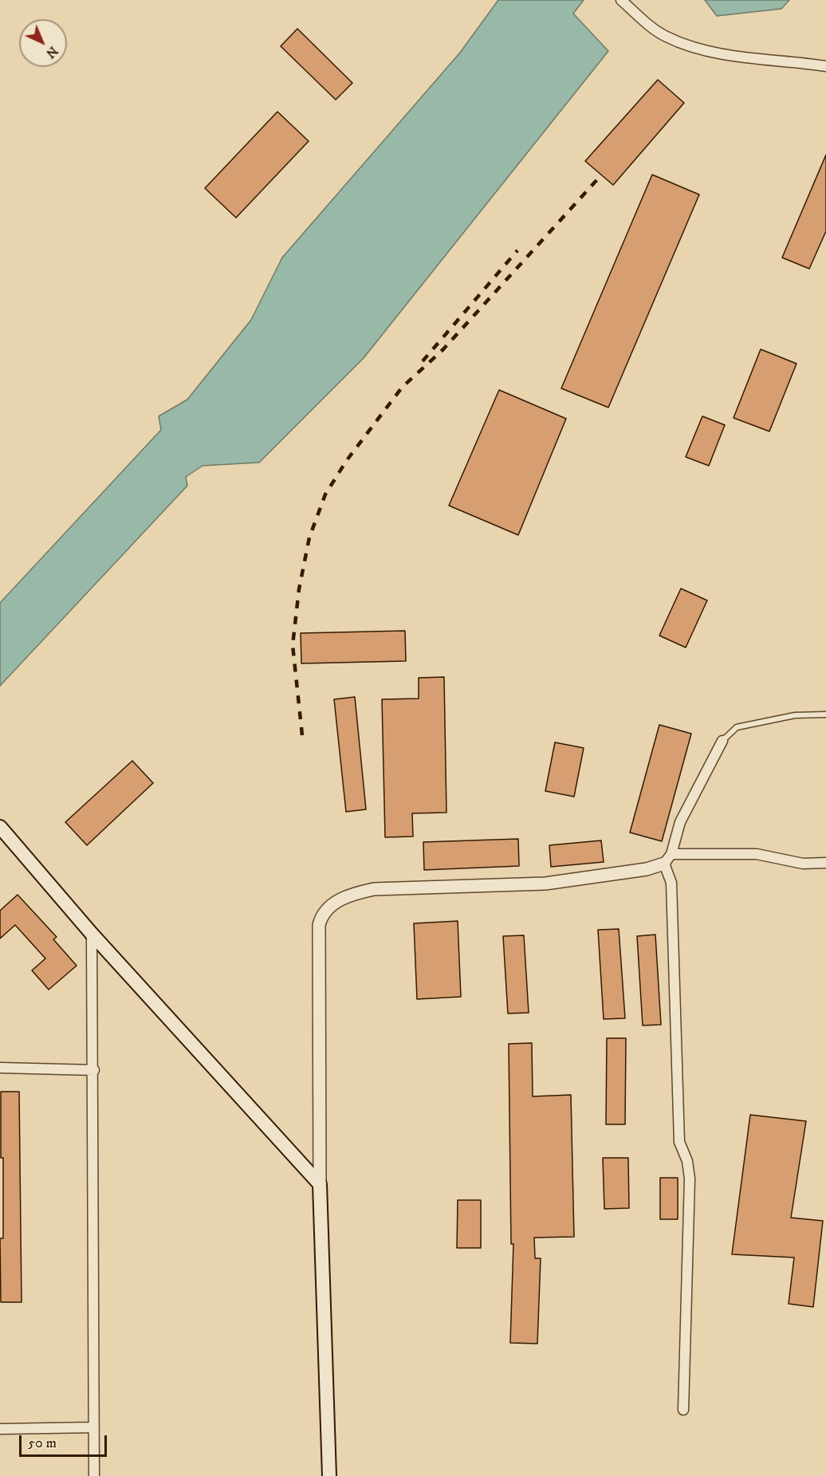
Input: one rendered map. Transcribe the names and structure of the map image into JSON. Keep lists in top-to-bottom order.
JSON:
{
  "scale_bar": "50 m",
  "north": "bottom right"
}
